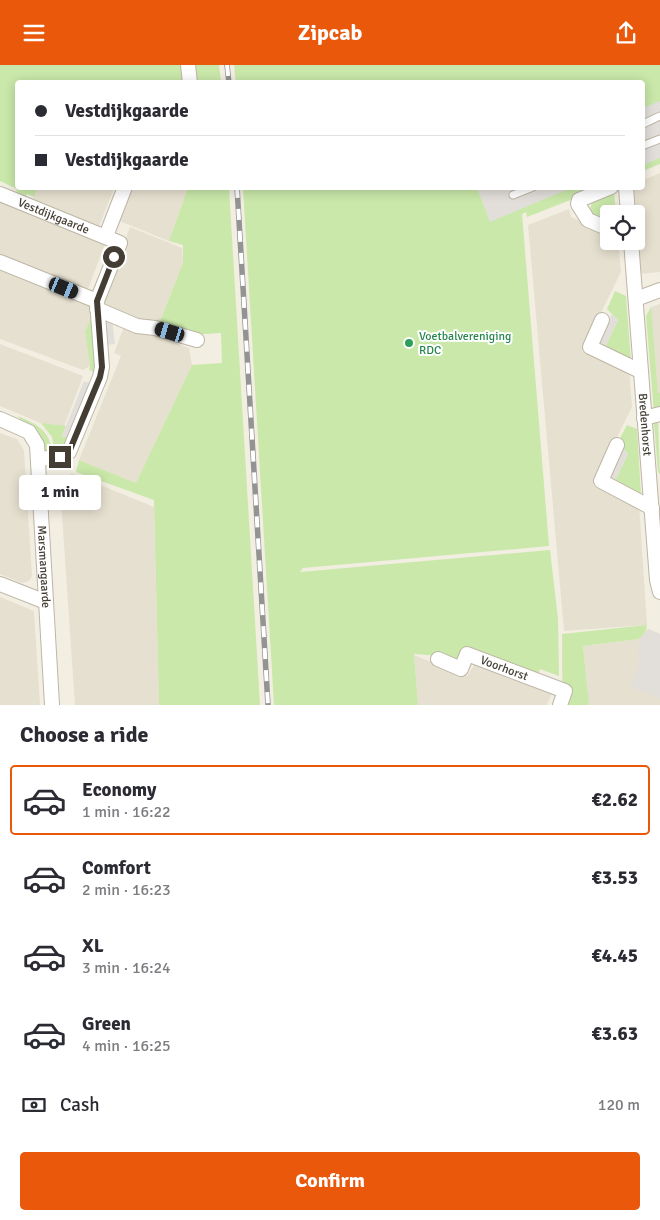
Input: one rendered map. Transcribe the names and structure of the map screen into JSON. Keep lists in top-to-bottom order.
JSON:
{
  "streets": {
    "street": [
      "Vestdijkgaarde",
      "Bredenhorst",
      "Marsmangaarde",
      "Voorhorst"
    ]
  },
  "places": ["Voetbalvereniging RDC"],
  "page": {
    "header": "Zipcab",
    "banner": ["Vestdijkgaarde", "Vestdijkgaarde"],
    "bubble": "1 min",
    "heading": "Choose a ride",
    "list": [
      {
        "name": "Economy",
        "note": "1 min · 16:22",
        "value": "€2.62"
      },
      {
        "name": "Comfort",
        "note": "2 min · 16:23",
        "value": "€3.53"
      },
      {
        "name": "XL",
        "note": "3 min · 16:24",
        "value": "€4.45"
      },
      {
        "name": "Green",
        "note": "4 min · 16:25",
        "value": "€3.63"
      }
    ],
    "pay": ["Cash", "120 m"],
    "buttons": "Confirm"
  }
}
